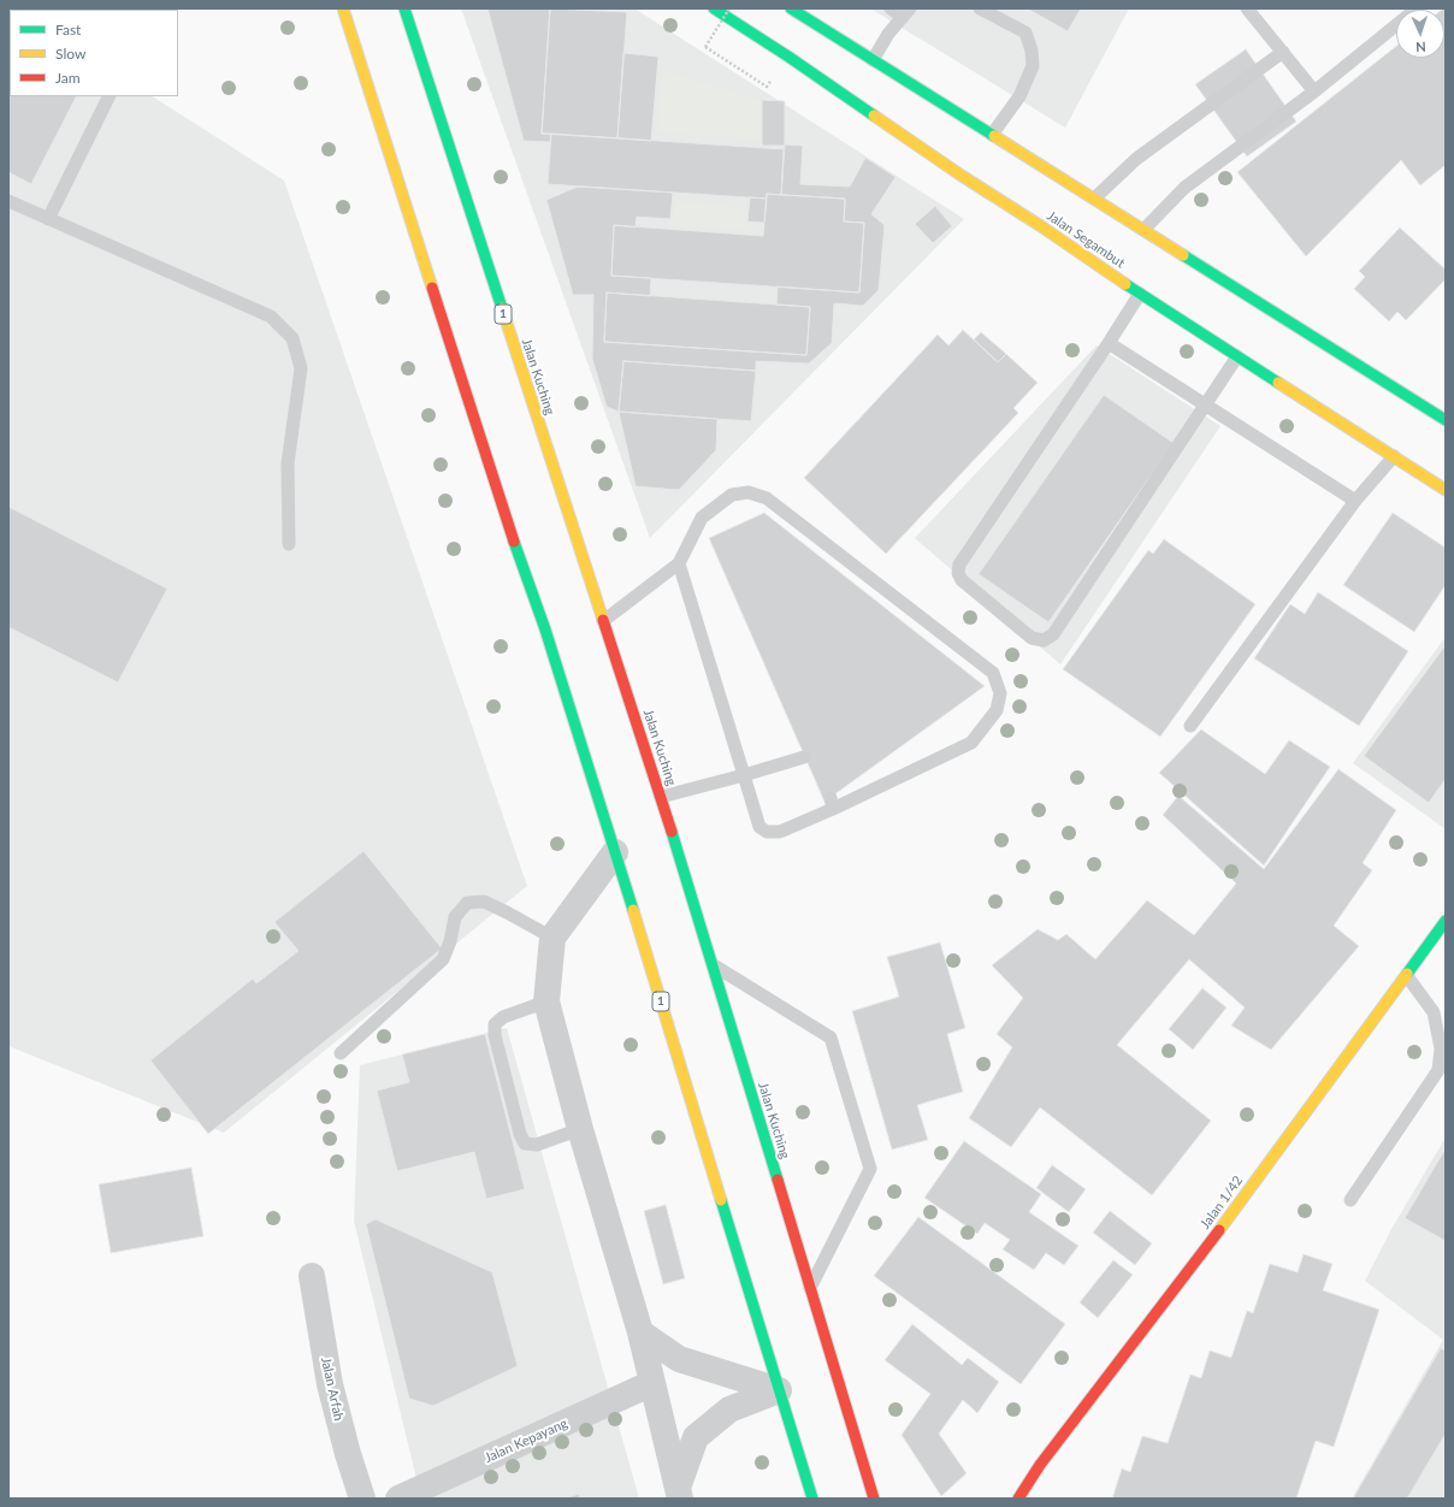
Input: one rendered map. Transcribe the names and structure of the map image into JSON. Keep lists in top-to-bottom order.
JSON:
{
  "streets": {
    "main road": [
      "Jalan Segambut",
      "1",
      "Jalan Kuching",
      "Jalan 1/42"
    ],
    "street": ["Jalan Arfah", "Jalan Kepayang"]
  },
  "legend": ["Fast", "Slow", "Jam"],
  "north": "bottom"
}
